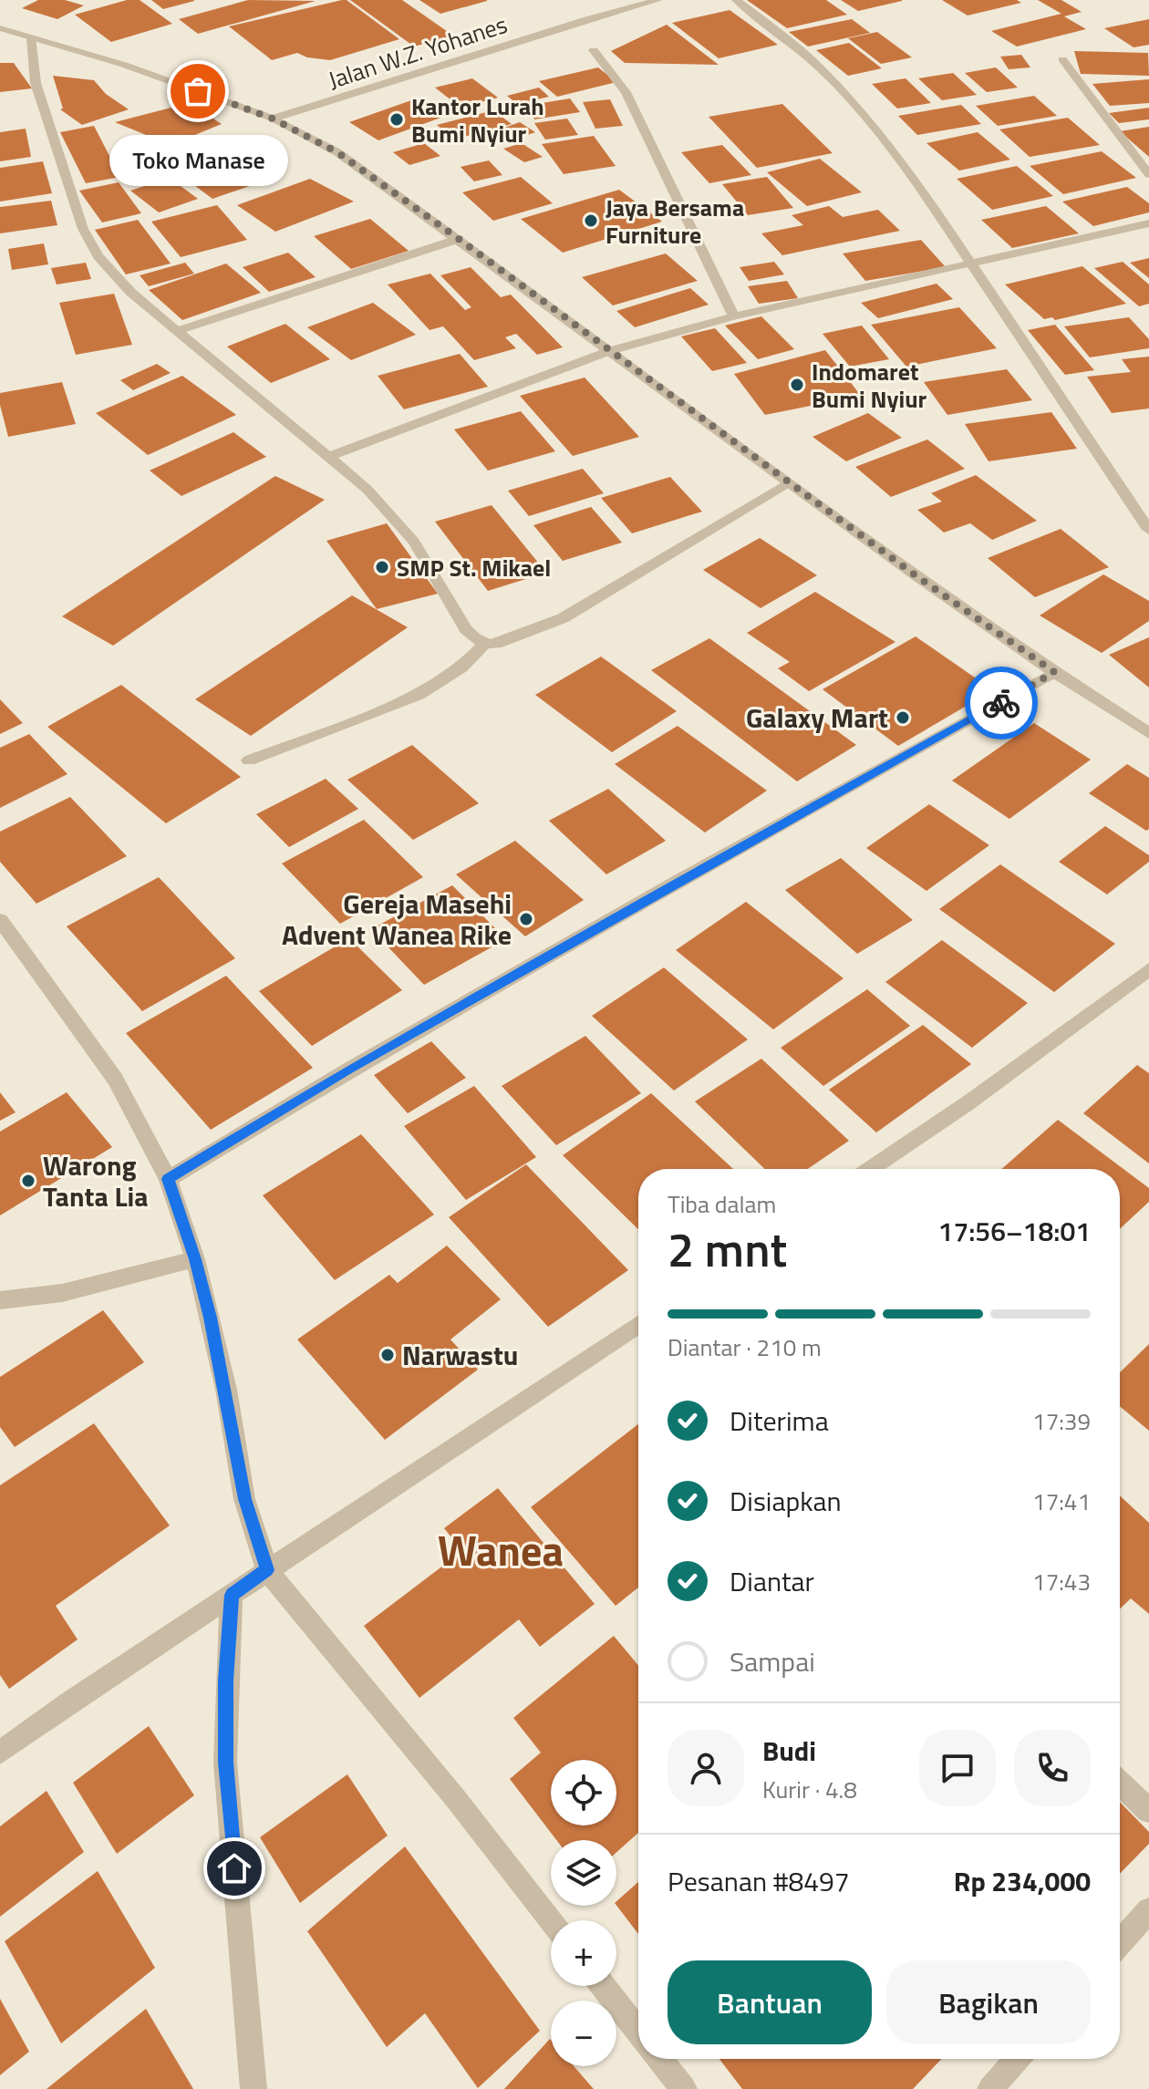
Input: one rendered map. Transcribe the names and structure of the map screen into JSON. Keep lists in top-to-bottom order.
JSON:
{
  "streets": {
    "street": ["Jalan W.Z. Yohanes"]
  },
  "districts": ["Wanea"],
  "places": [
    "Toko Manase",
    "Kantor Lurah Bumi Nyiur",
    "Jaya Bersama Furniture",
    "Indomaret Bumi Nyiur",
    "SMP St. Mikael",
    "Galaxy Mart",
    "Gereja Masehi Advent Wanea Rike",
    "Warong Tanta Lia",
    "Narwastu"
  ],
  "page": {
    "bubble": "Toko Manase",
    "heading": ["2 mnt", "Tiba dalam", "17:56–18:01"],
    "panel": [
      "Budi",
      "Kurir · 4.8",
      "Pesanan #8497",
      "Rp 234,000"
    ],
    "bar": "Diantar · 210 m",
    "list": [
      ["Diterima", "17:39"],
      ["Disiapkan", "17:41"],
      ["Diantar", "17:43"],
      "Sampai"
    ],
    "map_buttons": ["+", "−"],
    "buttons": ["Bantuan", "Bagikan"]
  }
}
